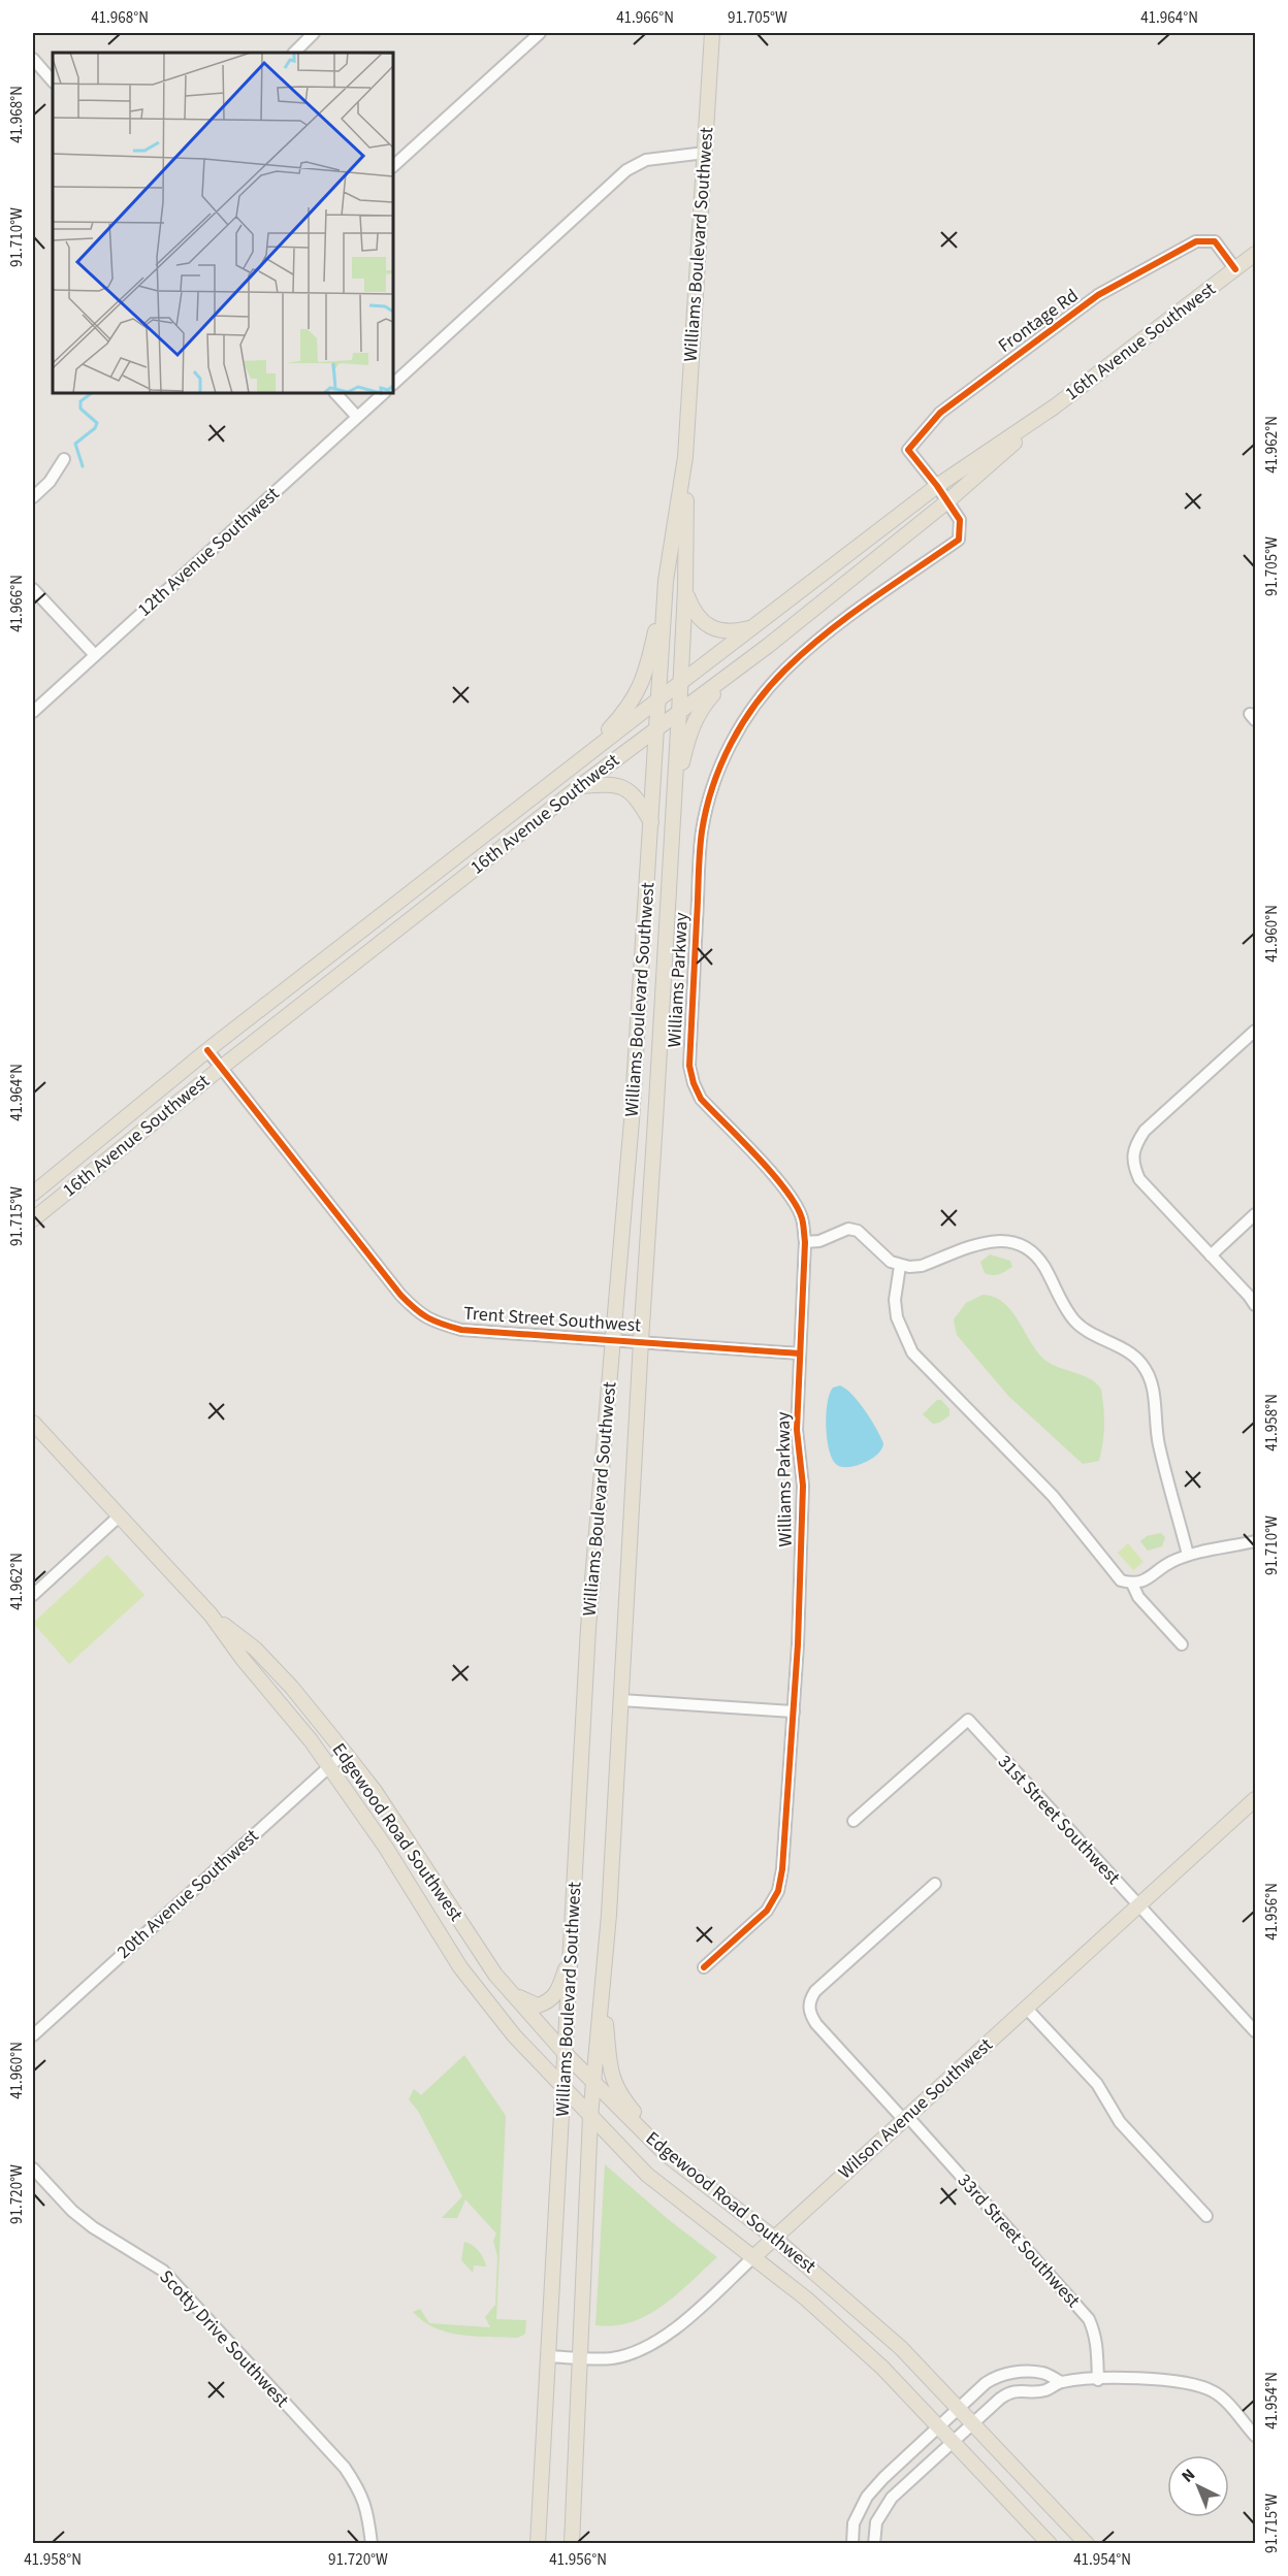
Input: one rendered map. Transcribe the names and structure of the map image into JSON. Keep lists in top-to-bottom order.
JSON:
{
  "streets": {
    "main road": [
      "Williams Boulevard Southwest",
      "16th Avenue Southwest",
      "Edgewood Road Southwest",
      "Wilson Avenue Southwest"
    ],
    "street": [
      "Frontage Rd",
      "12th Avenue Southwest",
      "Williams Parkway",
      "Trent Street Southwest",
      "31st Street Southwest",
      "20th Avenue Southwest",
      "33rd Street Southwest",
      "Scotty Drive Southwest"
    ]
  },
  "crossings": [
    ["Williams Boulevard Southwest", "16th Avenue Southwest"],
    ["Williams Boulevard Southwest", "Trent Street Southwest"],
    ["Williams Boulevard Southwest", "Edgewood Road Southwest"],
    ["Williams Boulevard Southwest", "Wilson Avenue Southwest"],
    ["Frontage Rd", "16th Avenue Southwest"],
    ["Frontage Rd", "Williams Parkway"],
    ["16th Avenue Southwest", "Williams Parkway"],
    ["16th Avenue Southwest", "Trent Street Southwest"],
    ["Williams Parkway", "Trent Street Southwest"],
    ["31st Street Southwest", "Wilson Avenue Southwest"],
    ["Edgewood Road Southwest", "20th Avenue Southwest"],
    ["Edgewood Road Southwest", "Wilson Avenue Southwest"],
    ["Wilson Avenue Southwest", "33rd Street Southwest"]
  ],
  "north": "top left",
  "coordinates": [
    "41.968°N",
    "41.966°N",
    "91.705°W",
    "41.964°N",
    "91.710°W",
    "41.962°N",
    "41.960°N",
    "91.715°W",
    "41.958°N",
    "41.956°N",
    "91.720°W",
    "41.954°N"
  ]
}
